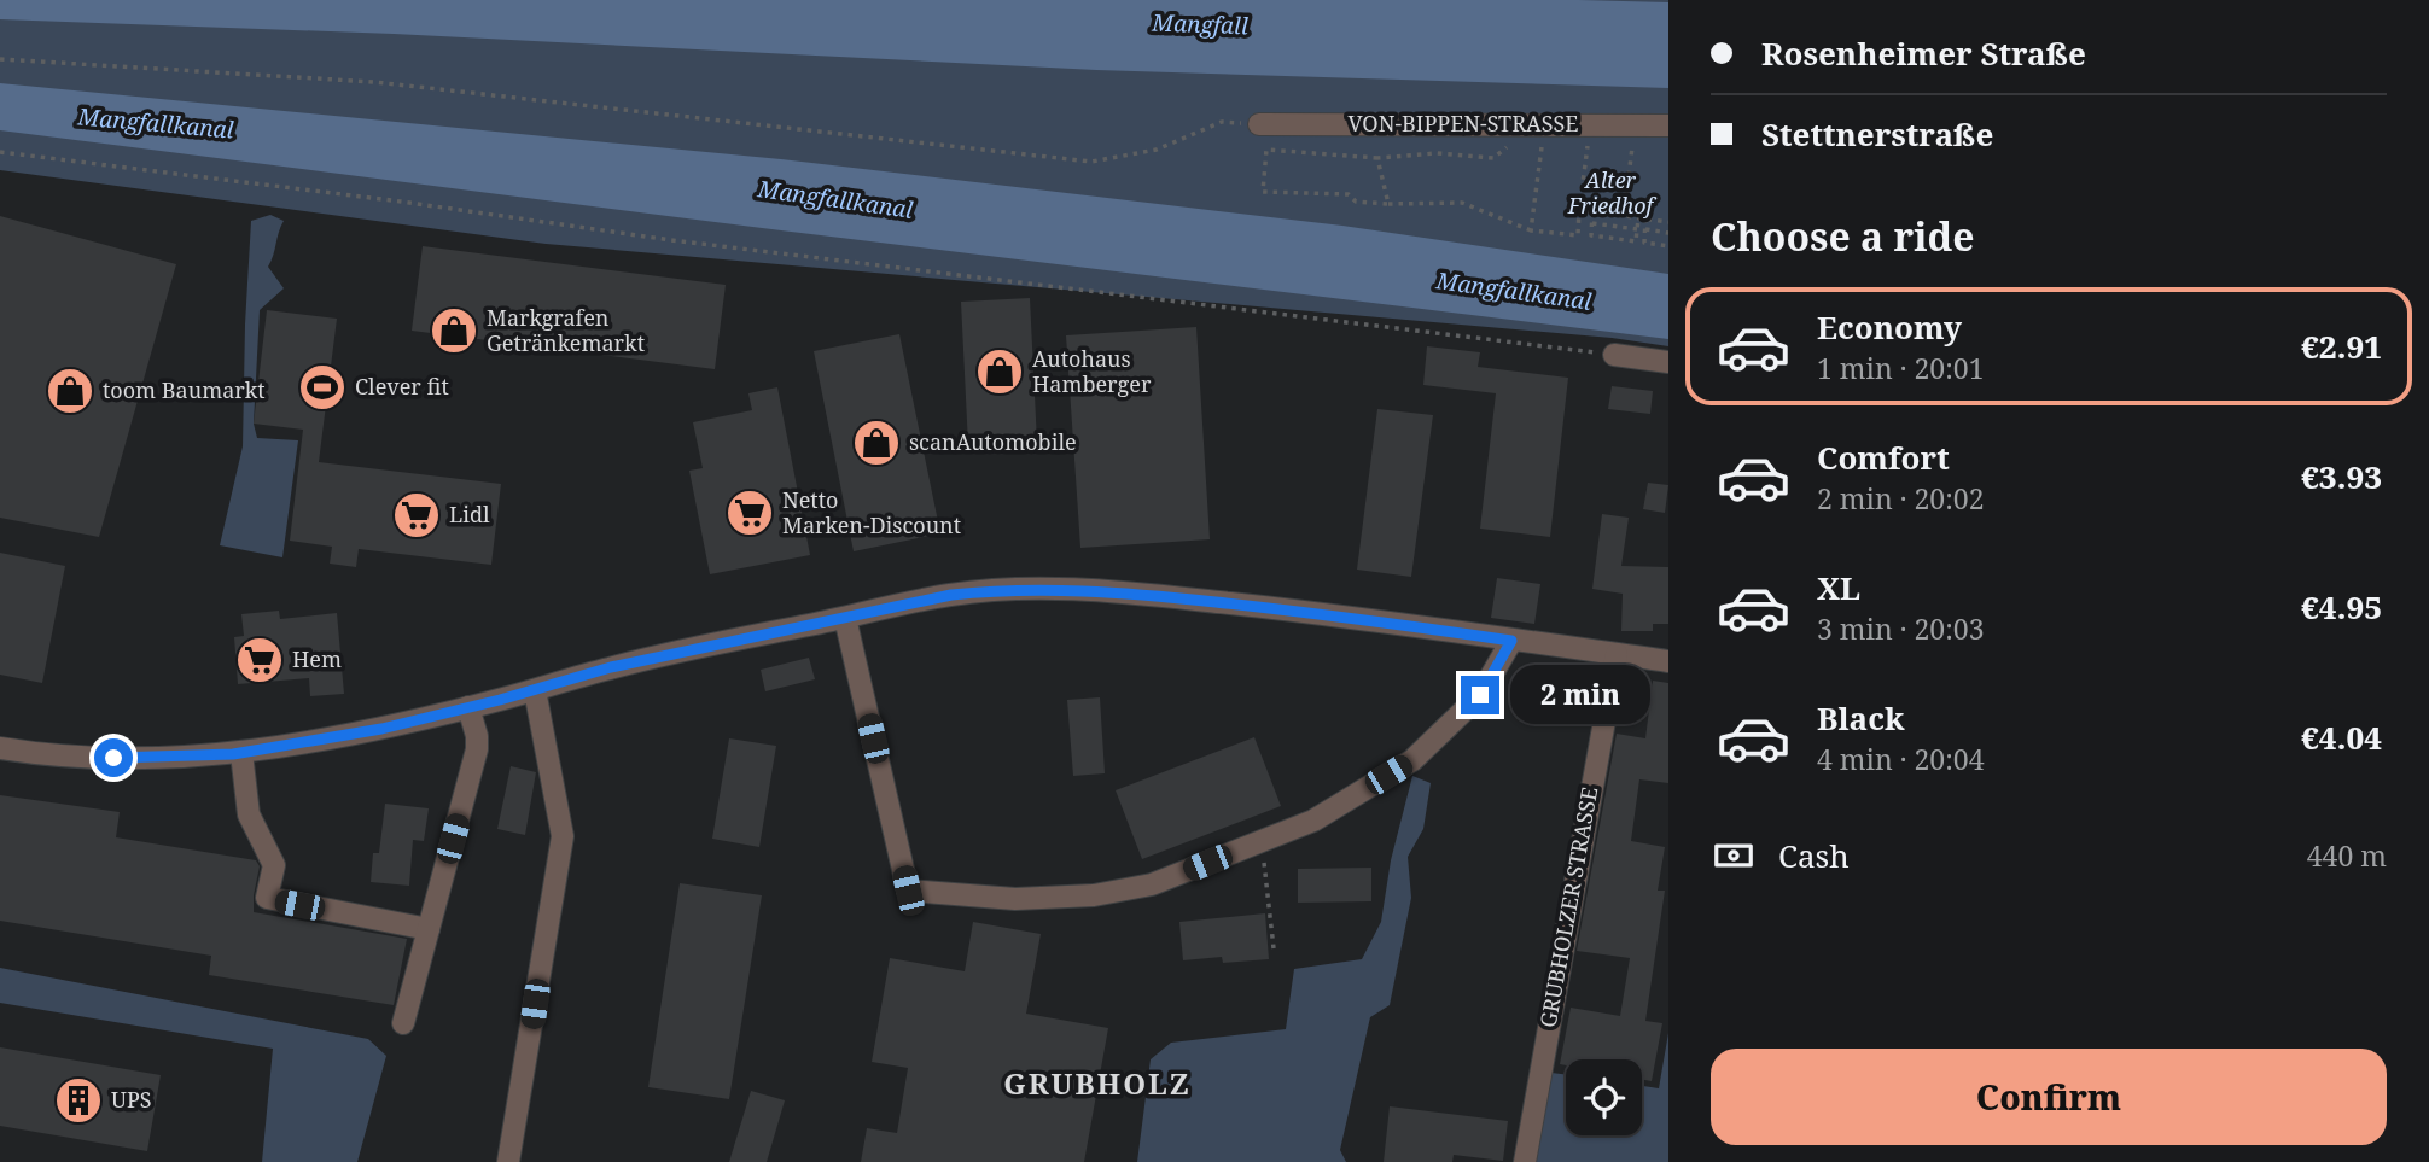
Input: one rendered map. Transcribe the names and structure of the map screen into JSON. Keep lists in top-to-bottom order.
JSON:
{
  "streets": {
    "street": ["VON-BIPPEN-STRASSE", "GRUBHOLZER STRASSE"]
  },
  "districts": ["GRUBHOLZ"],
  "water": ["Mangfall", "Mangfallkanal"],
  "parks": ["Alter Friedhof"],
  "places": {
    "shop": [
      "Markgrafen Getränkemarkt",
      "Autohaus Hamberger",
      "toom Baumarkt",
      "scanAutomobile"
    ],
    "sports": ["Clever fit"],
    "supermarket": ["Netto Marken-Discount", "Lidl", "Hem"],
    "building": ["UPS"]
  },
  "page": {
    "banner": ["Rosenheimer Straße", "Stettnerstraße"],
    "heading": "Choose a ride",
    "list": [
      {
        "name": "Economy",
        "note": "1 min · 20:01",
        "value": "€2.91"
      },
      {
        "name": "Comfort",
        "note": "2 min · 20:02",
        "value": "€3.93"
      },
      {
        "name": "XL",
        "note": "3 min · 20:03",
        "value": "€4.95"
      },
      {
        "name": "Black",
        "note": "4 min · 20:04",
        "value": "€4.04"
      }
    ],
    "bubble": "2 min",
    "pay": ["Cash", "440 m"],
    "buttons": "Confirm"
  }
}
